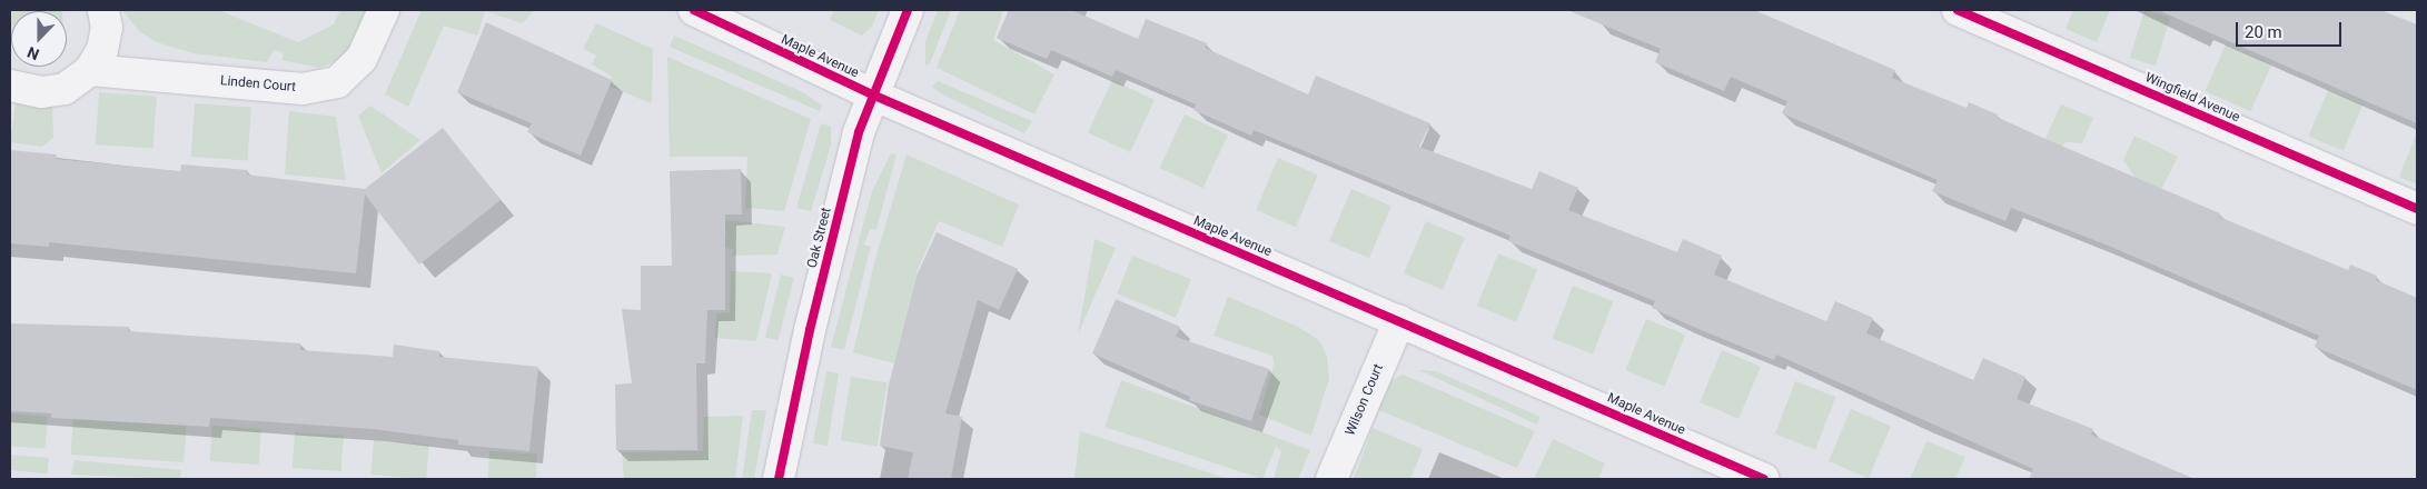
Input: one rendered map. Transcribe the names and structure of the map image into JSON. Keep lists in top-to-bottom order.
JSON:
{
  "streets": {
    "street": [
      "Maple Avenue",
      "Linden Court",
      "Wingfield Avenue",
      "Oak Street",
      "Wilson Court"
    ]
  },
  "crossings": [
    ["Maple Avenue", "Oak Street"],
    ["Maple Avenue", "Wilson Court"]
  ],
  "scale_bar": "20 m",
  "north": "bottom"
}
